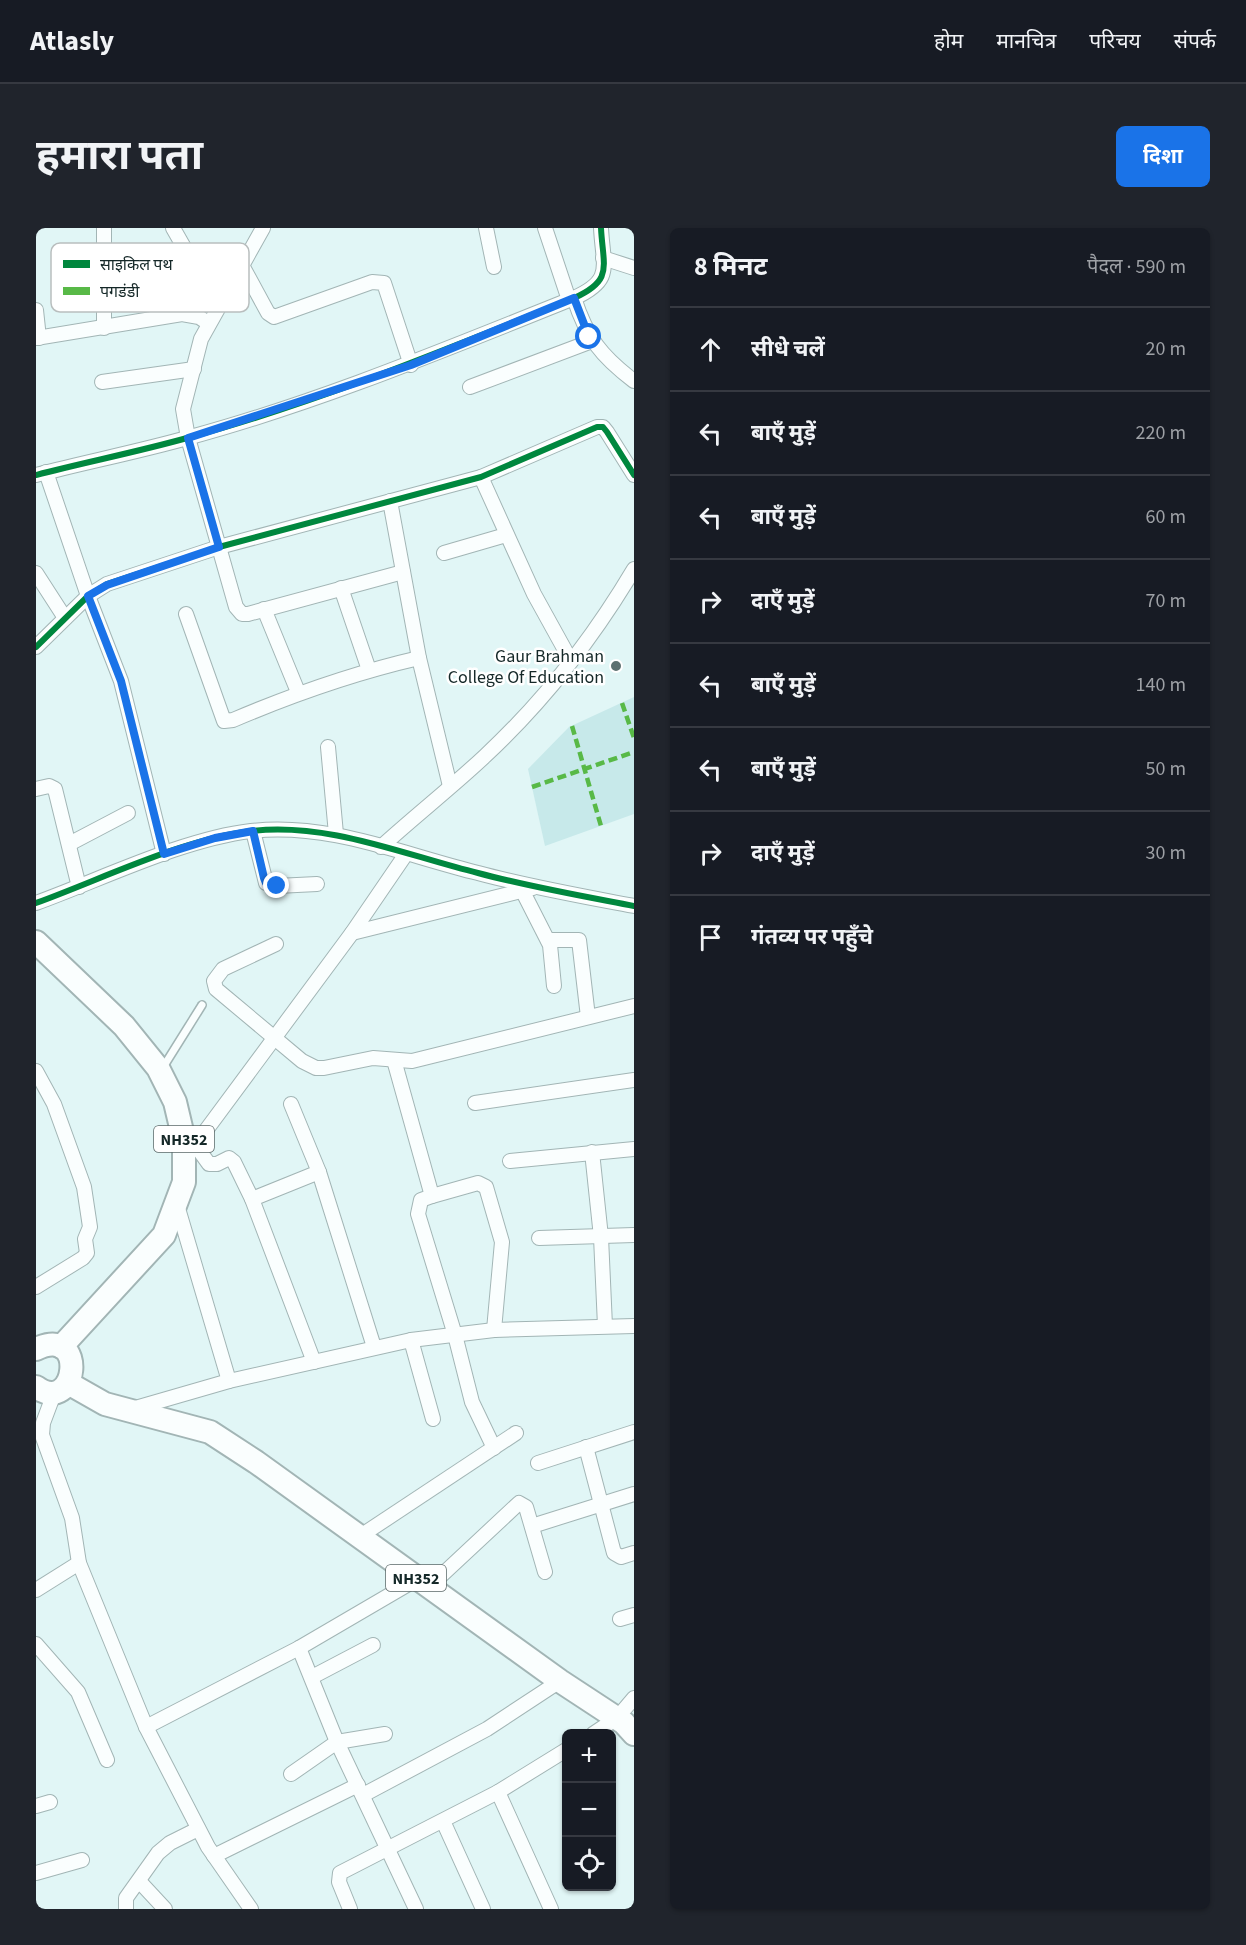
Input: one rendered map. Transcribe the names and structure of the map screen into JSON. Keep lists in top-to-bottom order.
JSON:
{
  "streets": {
    "highway": ["NH352"]
  },
  "places": ["Gaur Brahman College Of Education"],
  "legend": ["साइकिल पथ", "पगडंडी"],
  "page": {
    "header": "Atlasly",
    "nav": [
      "होम",
      "मानचित्र",
      "परिचय",
      "संपर्क"
    ],
    "title": "हमारा पता",
    "buttons": "दिशा",
    "heading": ["8 मिनट", "पैदल · 590 m"],
    "list": [
      ["सीधे चलें", "20 m"],
      ["बाएँ मुड़ें", "220 m"],
      ["बाएँ मुड़ें", "60 m"],
      ["दाएँ मुड़ें", "70 m"],
      ["बाएँ मुड़ें", "140 m"],
      ["बाएँ मुड़ें", "50 m"],
      ["दाएँ मुड़ें", "30 m"],
      "गंतव्य पर पहुँचे"
    ],
    "map_buttons": ["+", "−"]
  }
}
